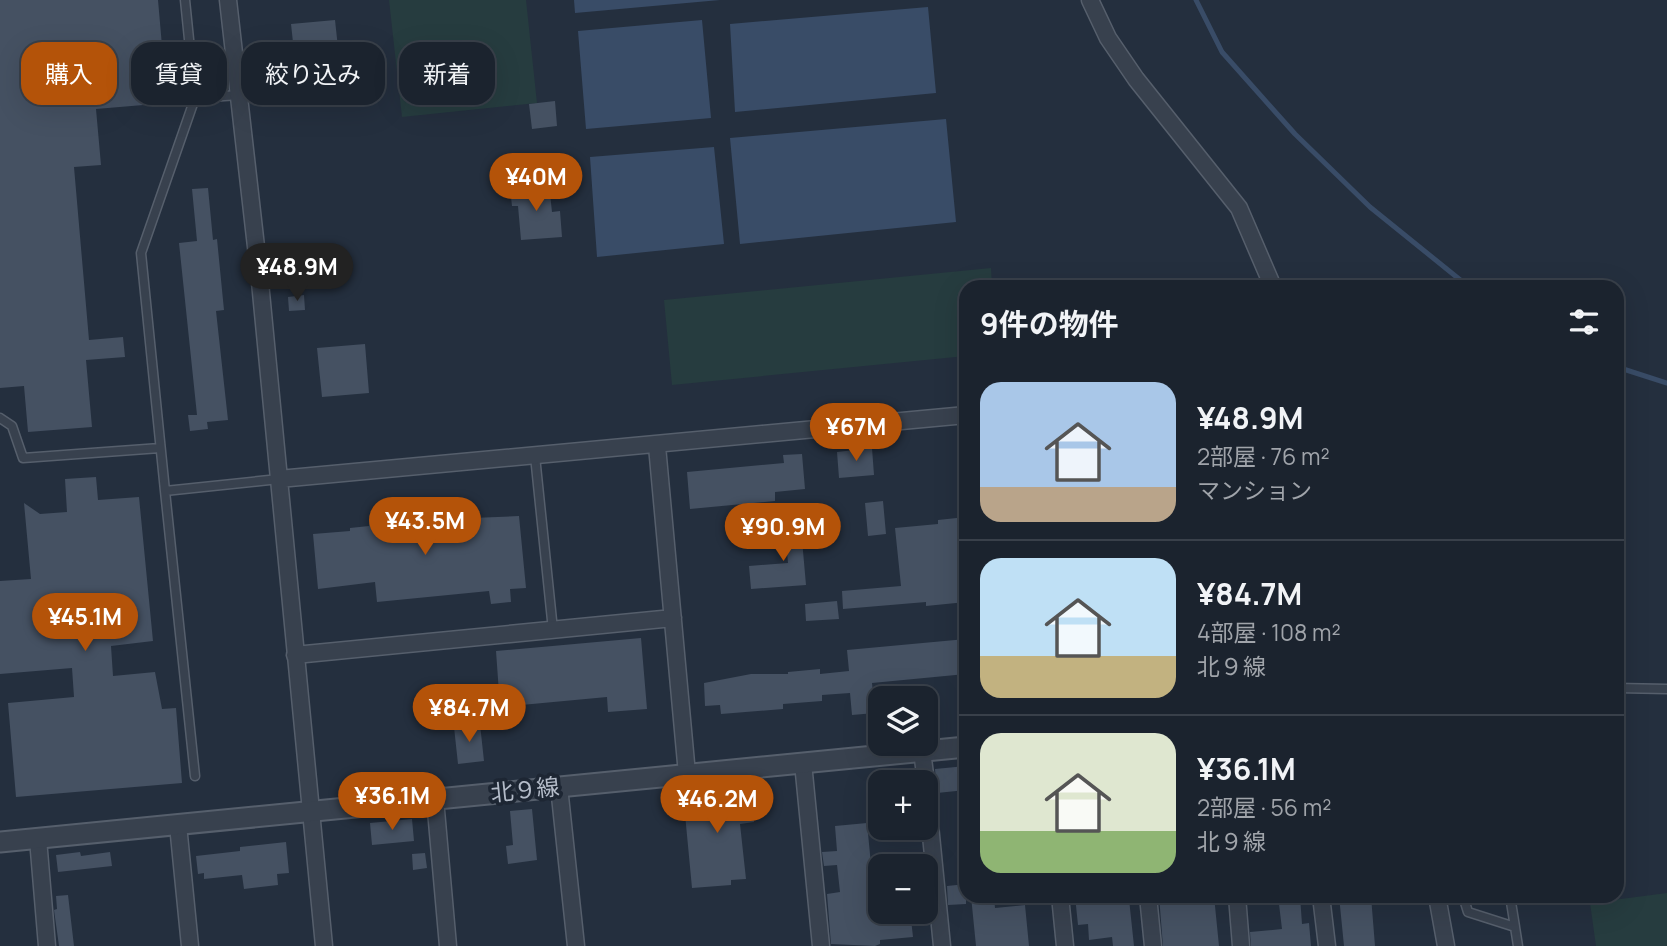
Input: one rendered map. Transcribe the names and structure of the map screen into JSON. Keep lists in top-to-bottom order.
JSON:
{
  "streets": {
    "street": ["北９線"]
  },
  "page": {
    "chip": [
      "購入",
      "賃貸",
      "絞り込み",
      "新着"
    ],
    "price": [
      "¥40M",
      "¥48.9M",
      "¥67M",
      "¥43.5M",
      "¥90.9M",
      "¥45.1M",
      "¥84.7M",
      "¥36.1M",
      "¥46.2M"
    ],
    "heading": "9件の物件",
    "list": [
      {
        "name": "¥48.9M",
        "note": "2部屋 · 76 m² · マンション"
      },
      {
        "name": "¥84.7M",
        "note": "4部屋 · 108 m² · 北９線"
      },
      {
        "name": "¥36.1M",
        "note": "2部屋 · 56 m² · 北９線"
      }
    ],
    "map_buttons": ["+", "−"]
  }
}
